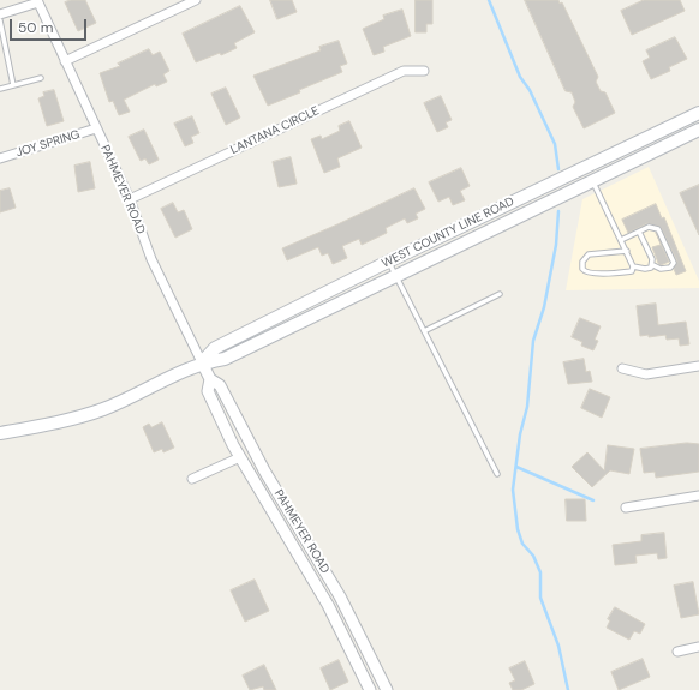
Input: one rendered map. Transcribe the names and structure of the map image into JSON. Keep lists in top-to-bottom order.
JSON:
{
  "streets": {
    "main road": ["WEST COUNTY LINE ROAD"],
    "street": ["LANTANA CIRCLE", "JOY SPRING", "PAHMEYER ROAD"]
  },
  "crossings": [
    ["LANTANA CIRCLE", "PAHMEYER ROAD"],
    ["JOY SPRING", "PAHMEYER ROAD"],
    ["PAHMEYER ROAD", "WEST COUNTY LINE ROAD"]
  ],
  "scale_bar": "50 m"
}
